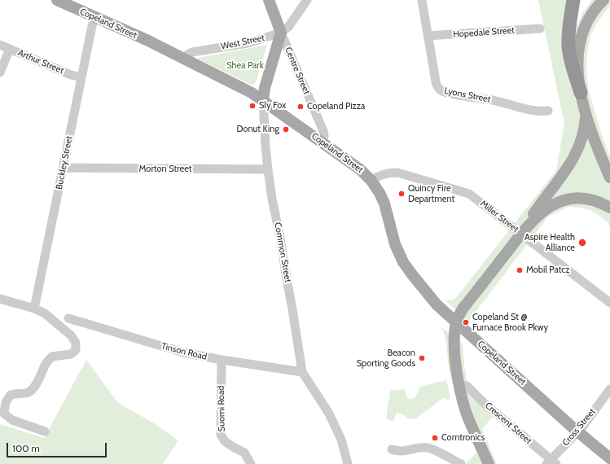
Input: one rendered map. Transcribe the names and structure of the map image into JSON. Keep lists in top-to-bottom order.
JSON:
{
  "streets": {
    "main road": ["Copeland Street", "Centre Street", "Common Street"],
    "street": [
      "Hopedale Street",
      "West Street",
      "Arthur Street",
      "Lyons Street",
      "Buckley Street",
      "Morton Street",
      "Miller Street",
      "Tinson Road",
      "Suomi Road",
      "Crescent Street",
      "Cross Street"
    ]
  },
  "crossings": [
    ["Copeland Street", "West Street"],
    ["Copeland Street", "Centre Street"],
    ["Copeland Street", "Buckley Street"],
    ["Copeland Street", "Miller Street"],
    ["Copeland Street", "Common Street"],
    ["Copeland Street", "Cross Street"],
    ["Hopedale Street", "Lyons Street"],
    ["West Street", "Centre Street"],
    ["West Street", "Common Street"],
    ["Arthur Street", "Buckley Street"],
    ["Centre Street", "Common Street"],
    ["Buckley Street", "Morton Street"],
    ["Morton Street", "Common Street"],
    ["Common Street", "Tinson Road"],
    ["Tinson Road", "Suomi Road"],
    ["Crescent Street", "Cross Street"]
  ],
  "parks": ["Shea Park"],
  "places": [
    "Sly Fox",
    "Copeland Pizza",
    "Donut King",
    "Quincy Fire Department",
    "Aspire Health Alliance",
    "Mobil Patcz",
    "Copeland St @ Furnace Brook Pkwy",
    "Beacon Sporting Goods",
    "Comtronics"
  ],
  "scale_bar": "100 m"
}
